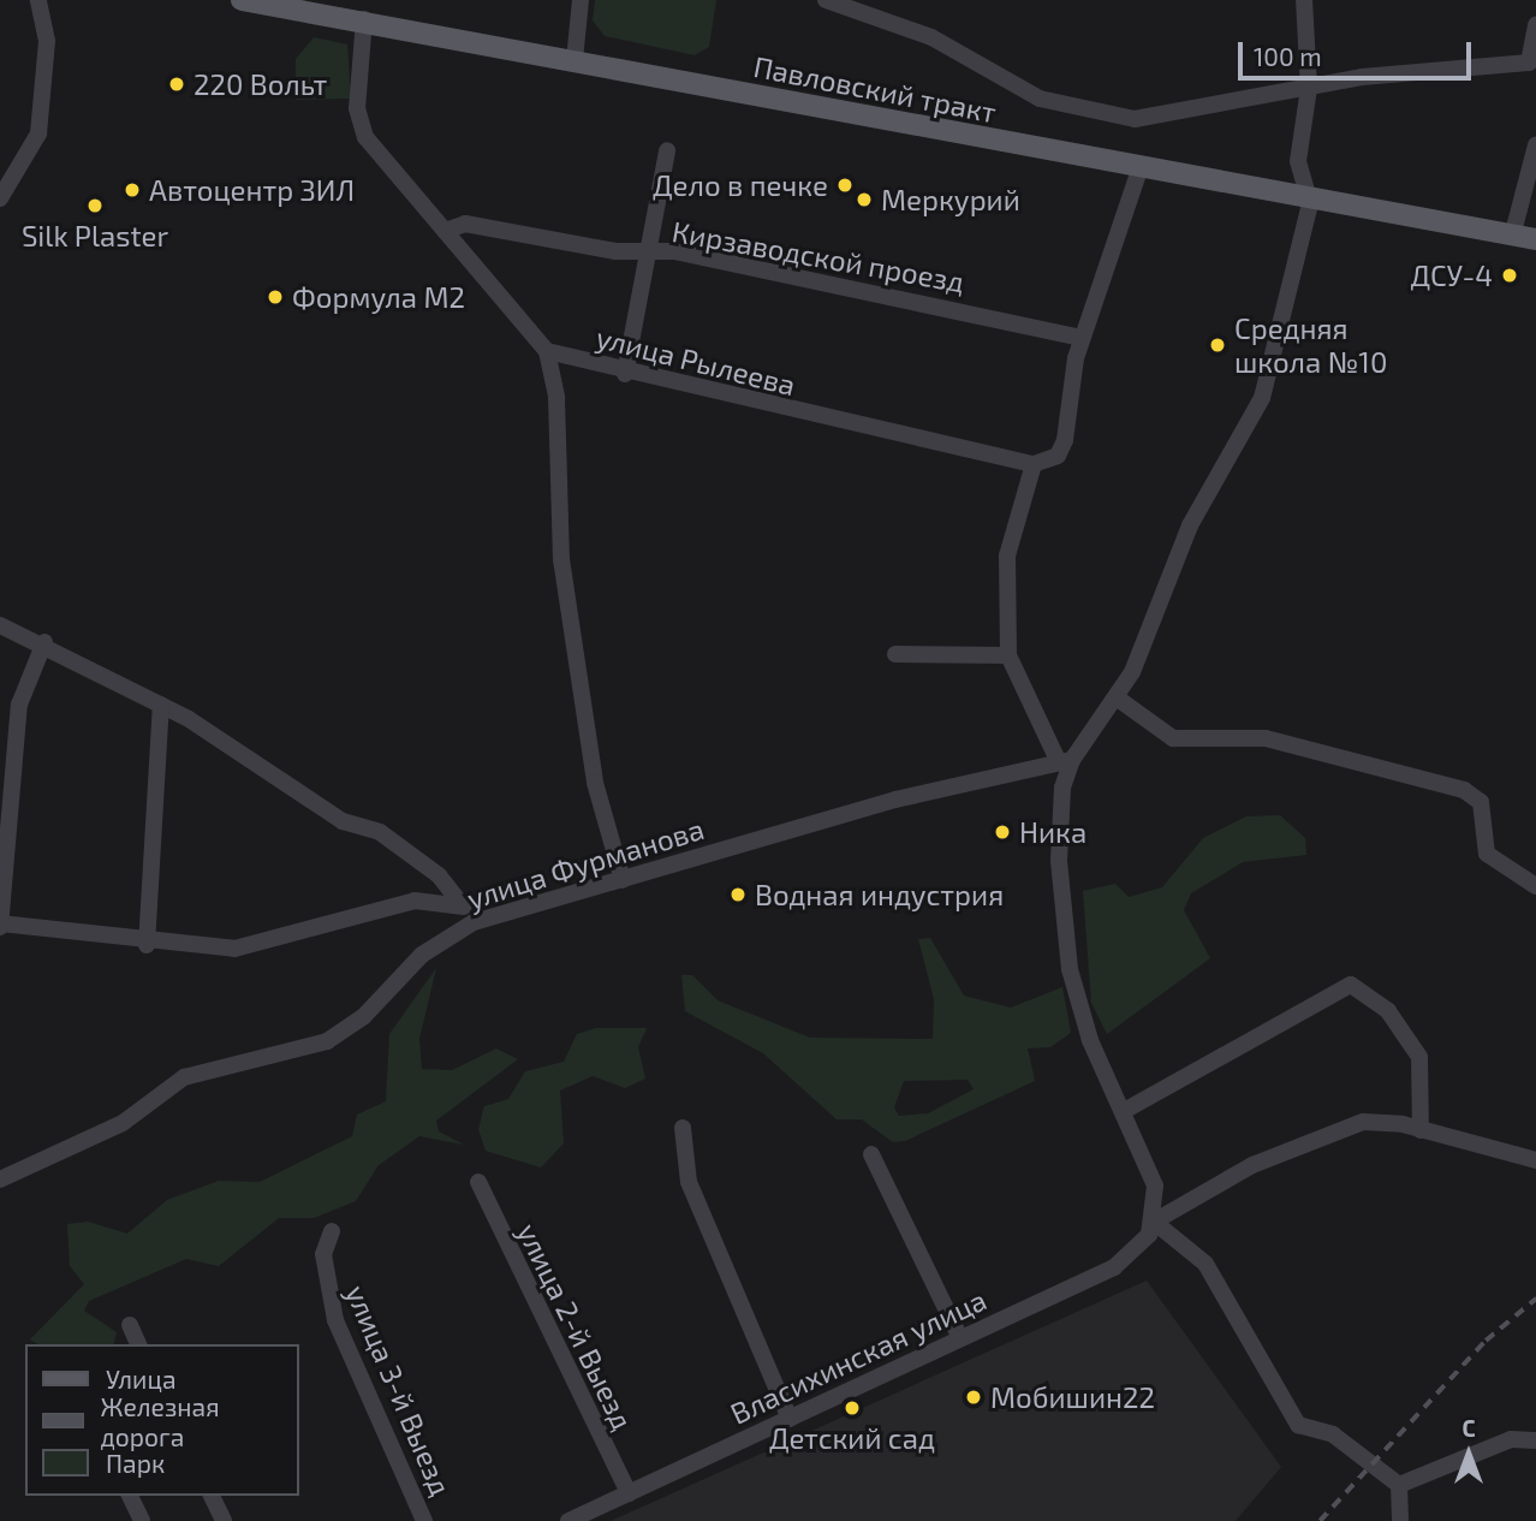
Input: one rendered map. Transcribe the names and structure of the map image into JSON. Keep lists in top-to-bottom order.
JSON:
{
  "streets": {
    "main road": ["Павловский тракт"],
    "street": [
      "Кирзаводской проезд",
      "улица Рылеева",
      "улица Фурманова",
      "улица 2-й Выезд",
      "Власихинская улица",
      "улица 3-й Выезд"
    ]
  },
  "crossings": [
    ["улица 2-й Выезд", "Власихинская улица"]
  ],
  "places": [
    "220 Вольт",
    "Дело в печке",
    "Автоцентр ЗИЛ",
    "Меркурий",
    "Silk Plaster",
    "ДСУ-4",
    "Формула М2",
    "Средняя школа №10",
    "Ника",
    "Водная индустрия",
    "Мобишин22",
    "Детский сад"
  ],
  "legend": ["Улица", "Железная дорога", "Парк"],
  "scale_bar": "100 m",
  "north": "top"
}
